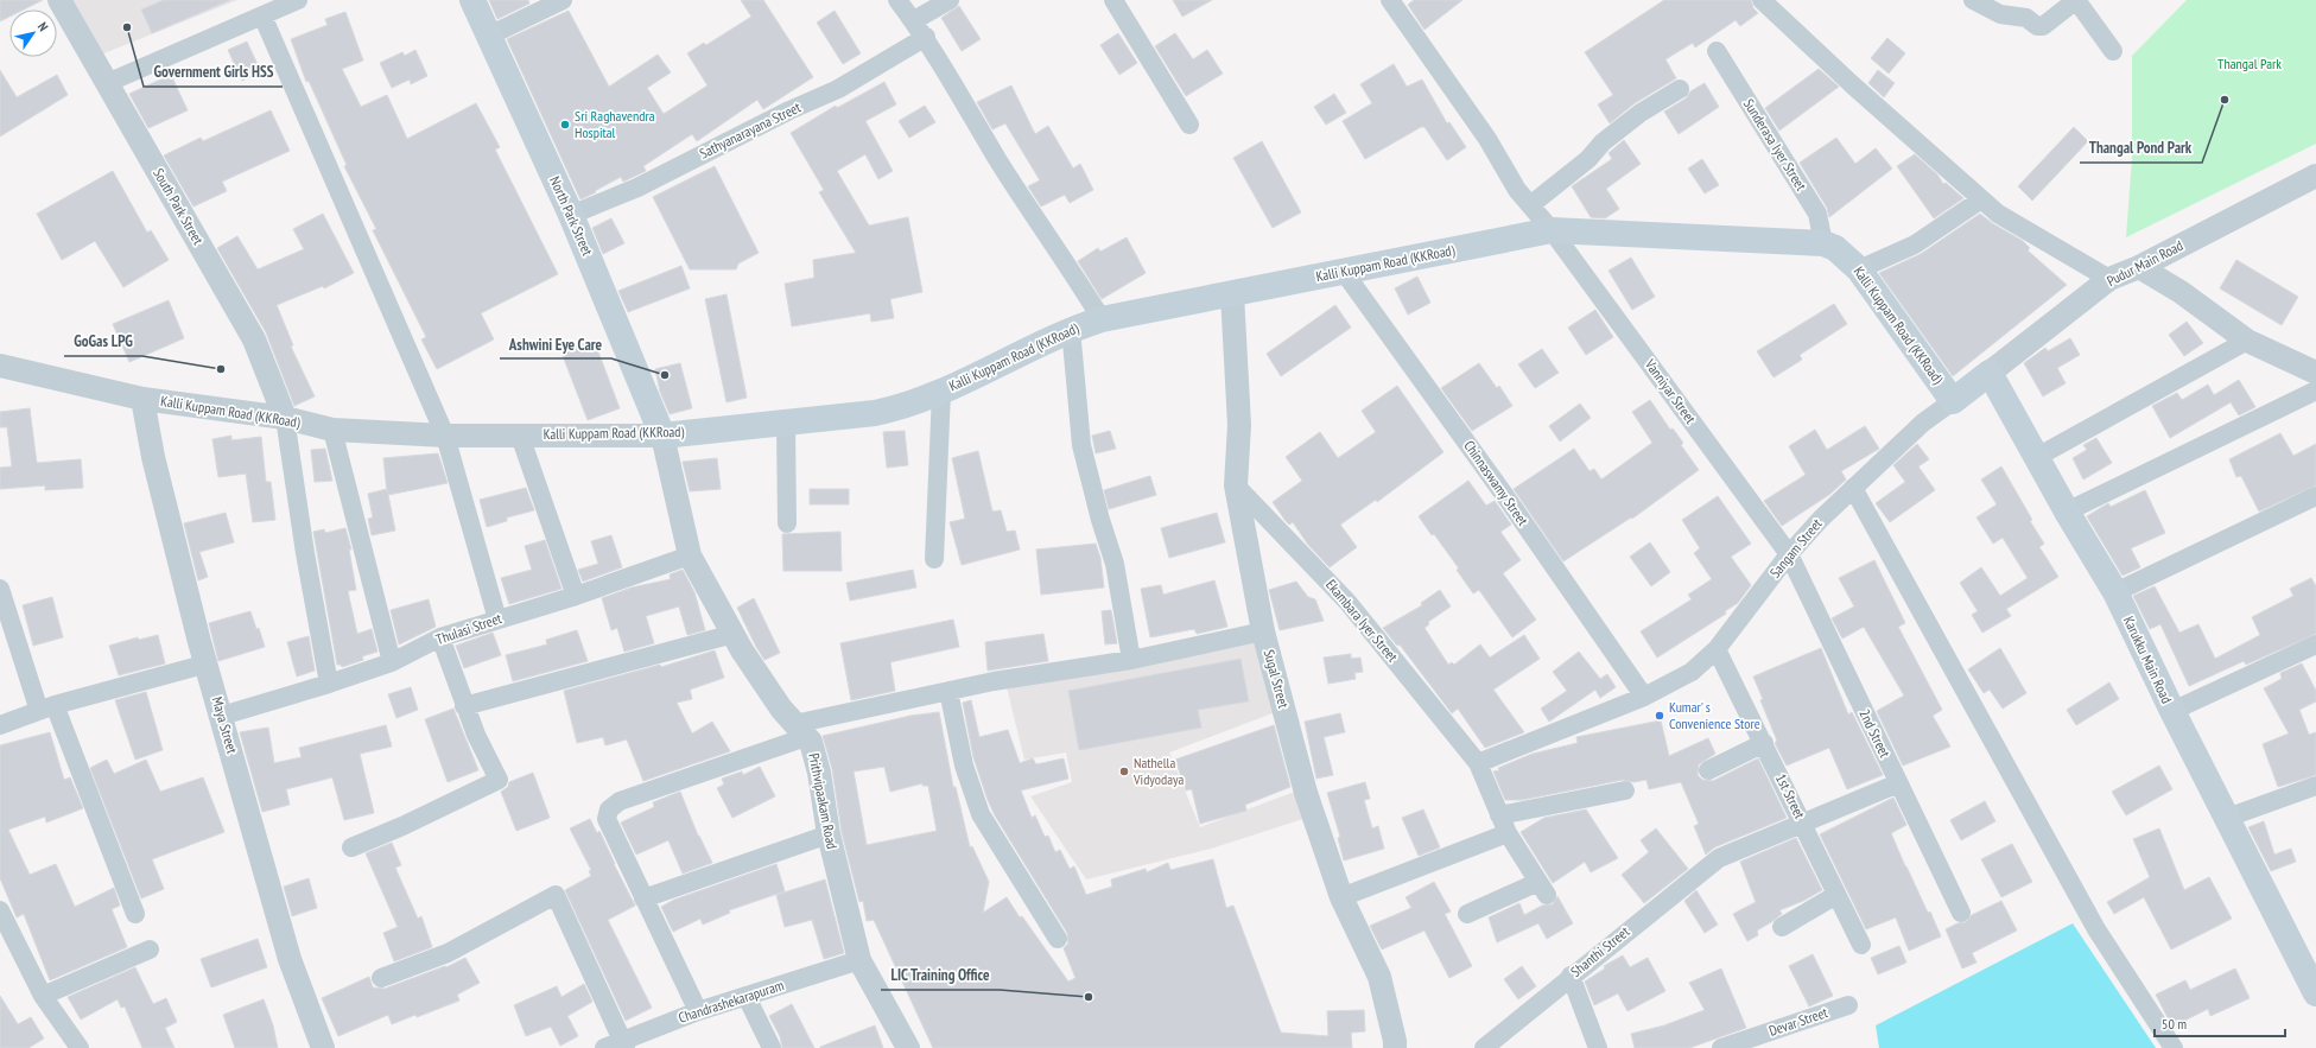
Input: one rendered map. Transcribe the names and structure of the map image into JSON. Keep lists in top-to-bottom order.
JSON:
{
  "streets": {
    "main road": ["North Park Street", "Kalli Kuppam Road (KKRoad)", "Karukku Main Road"],
    "street": [
      "Sathyanarayana Street",
      "Sunderasa Iyer Street",
      "South Park Street",
      "Pudur Main Road",
      "Vanniyar Street",
      "Chinnaswamy Street",
      "Sangam Street",
      "Ekambara Iyer Street",
      "Thulasi Street",
      "Sugal Street",
      "Maya Street",
      "2nd Street",
      "1st Street",
      "Prithvipaakam Road",
      "Shanthi Street",
      "Chandrashekarapuram",
      "Devar Street"
    ]
  },
  "crossings": [
    ["Sathyanarayana Street", "North Park Street"],
    ["Sunderasa Iyer Street", "Kalli Kuppam Road (KKRoad)"],
    ["South Park Street", "Kalli Kuppam Road (KKRoad)"],
    ["North Park Street", "Kalli Kuppam Road (KKRoad)"],
    ["North Park Street", "Prithvipaakam Road"],
    ["Kalli Kuppam Road (KKRoad)", "Vanniyar Street"],
    ["Kalli Kuppam Road (KKRoad)", "Chinnaswamy Street"],
    ["Kalli Kuppam Road (KKRoad)", "Sangam Street"],
    ["Kalli Kuppam Road (KKRoad)", "Sugal Street"],
    ["Kalli Kuppam Road (KKRoad)", "Maya Street"],
    ["Kalli Kuppam Road (KKRoad)", "Prithvipaakam Road"],
    ["Pudur Main Road", "Karukku Main Road"],
    ["Vanniyar Street", "Sangam Street"],
    ["Vanniyar Street", "2nd Street"],
    ["Chinnaswamy Street", "Sangam Street"],
    ["Sangam Street", "Ekambara Iyer Street"],
    ["Sangam Street", "2nd Street"],
    ["Sangam Street", "1st Street"],
    ["Ekambara Iyer Street", "Sugal Street"],
    ["Thulasi Street", "Maya Street"],
    ["Thulasi Street", "Prithvipaakam Road"],
    ["2nd Street", "Shanthi Street"],
    ["1st Street", "Shanthi Street"],
    ["Prithvipaakam Road", "Chandrashekarapuram"]
  ],
  "parks": ["Thangal Park"],
  "places": [
    "Government Girls HSS",
    "Thangal Pond Park",
    "Sri Raghavendra Hospital",
    "GoGas LPG",
    "Ashwini Eye Care",
    "Kumar' s Convenience Store",
    "Nathella Vidyodaya",
    "LIC Training Office"
  ],
  "scale_bar": "50 m",
  "north": "top right"
}
